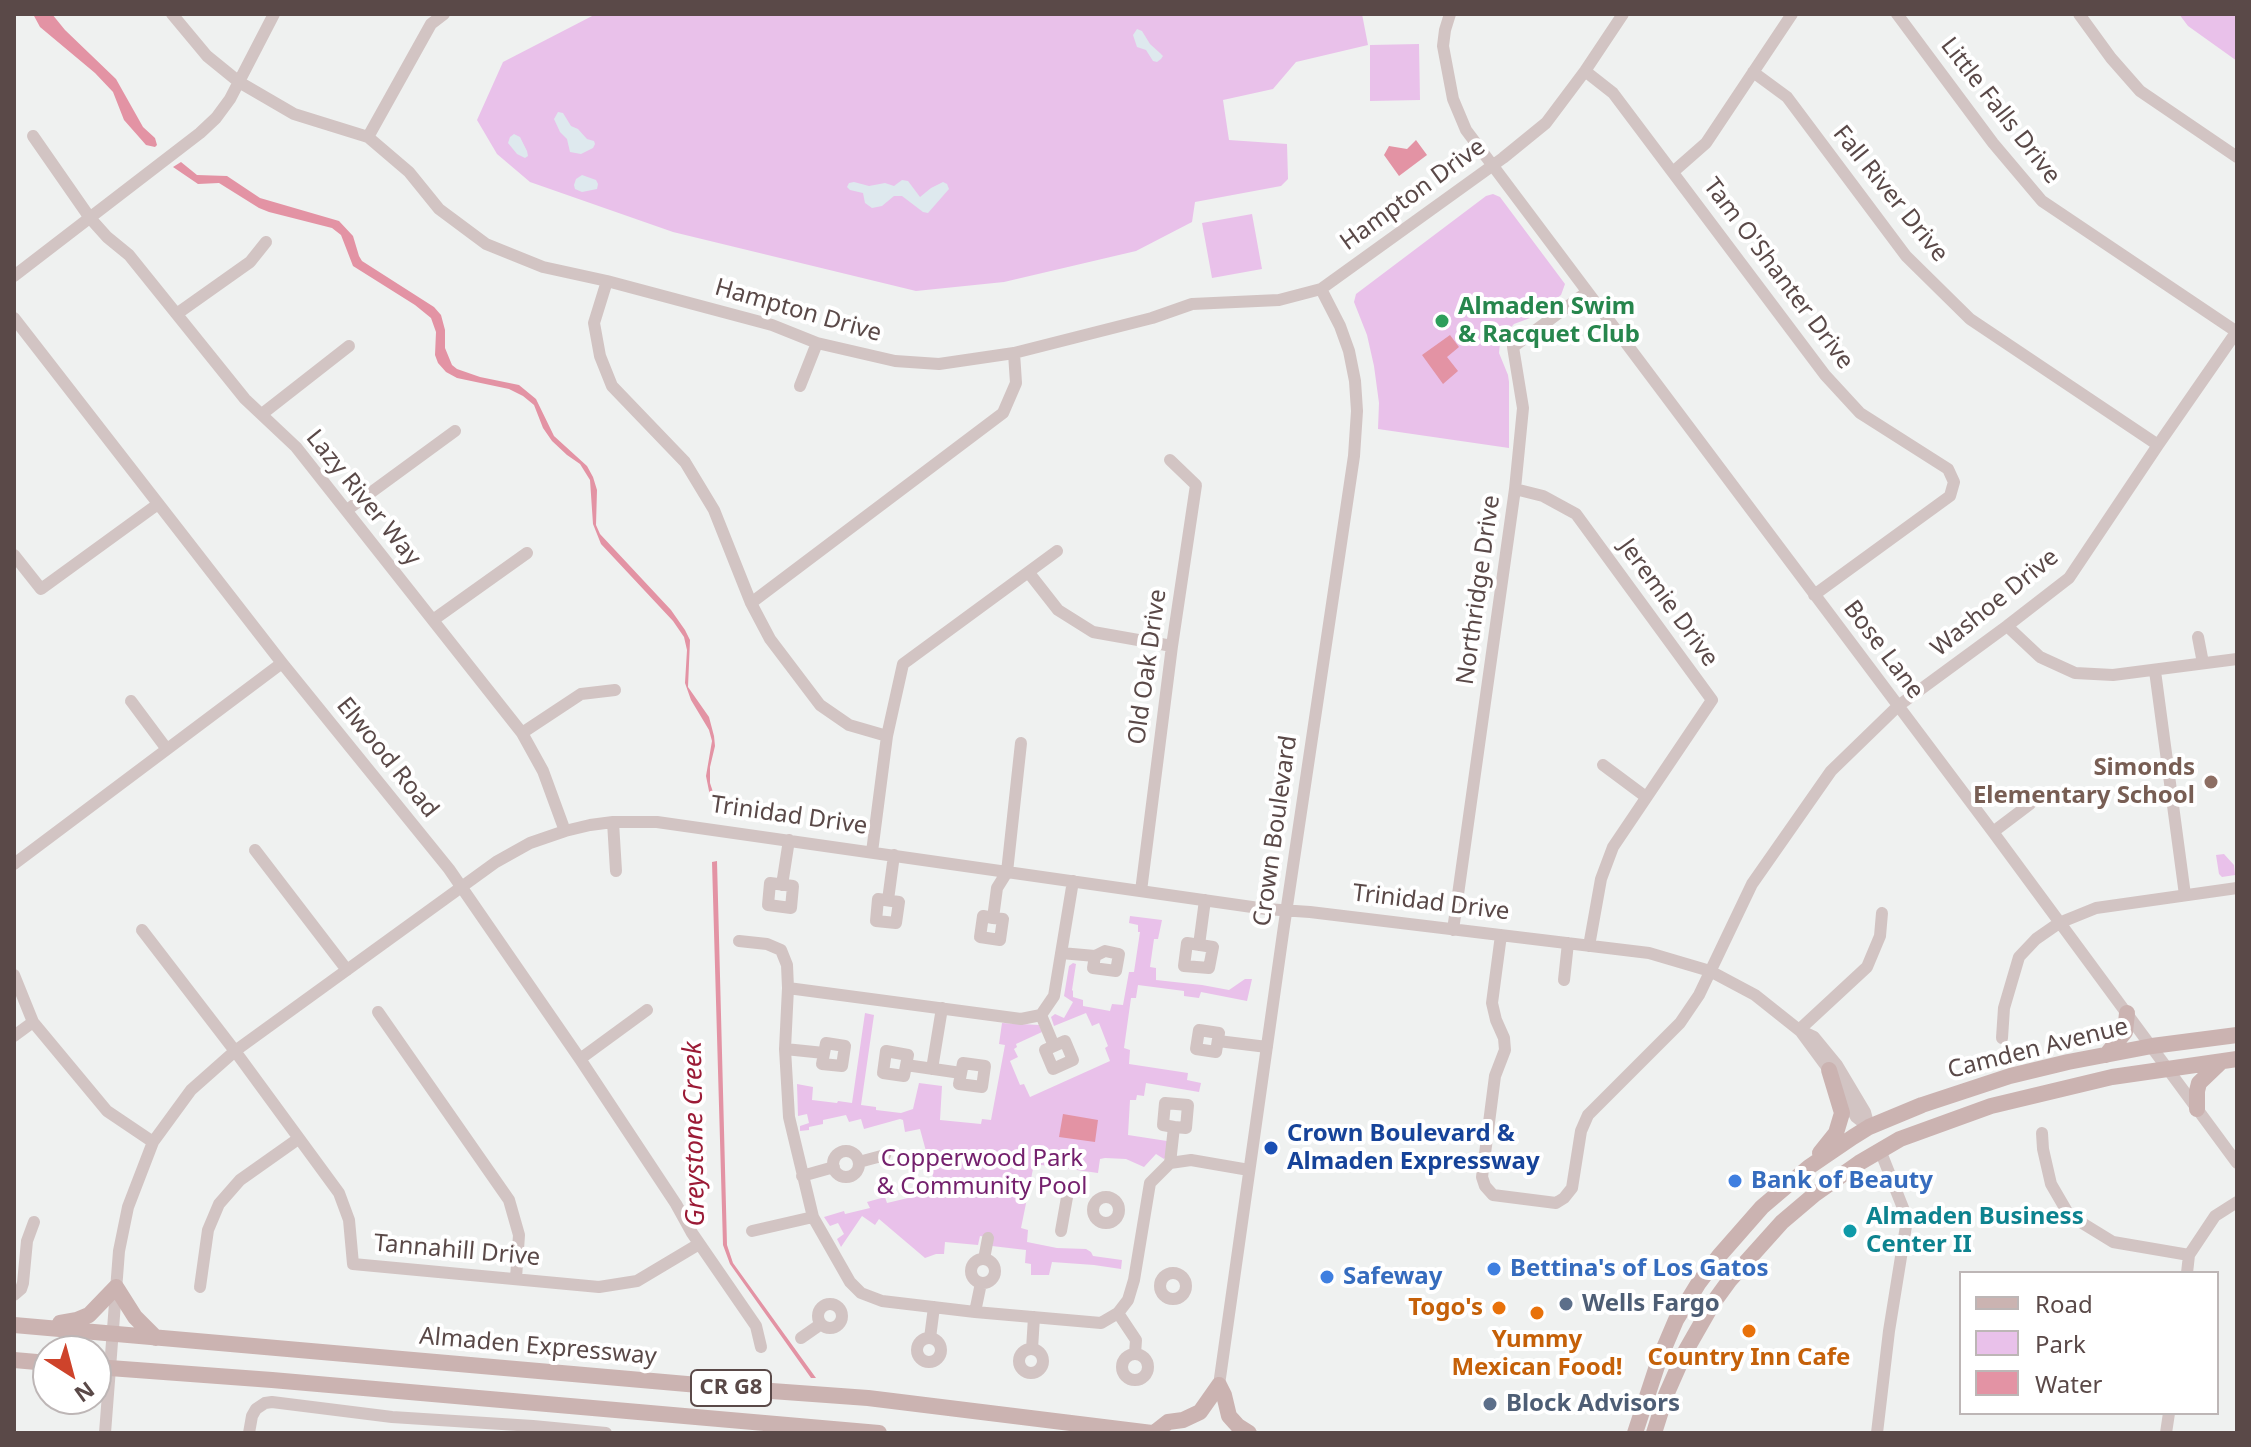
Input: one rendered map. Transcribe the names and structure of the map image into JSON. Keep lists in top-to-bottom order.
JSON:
{
  "streets": {
    "main road": [
      "Trinidad Drive",
      "Camden Avenue",
      "Almaden Expressway",
      "CR G8"
    ],
    "street": [
      "Little Falls Drive",
      "Fall River Drive",
      "Hampton Drive",
      "Tam O'Shanter Drive",
      "Lazy River Way",
      "Northridge Drive",
      "Jeremie Drive",
      "Washoe Drive",
      "Bose Lane",
      "Old Oak Drive",
      "Elwood Road",
      "Crown Boulevard",
      "Tannahill Drive"
    ]
  },
  "crossings": [
    ["Little Falls Drive", "Washoe Drive"],
    ["Fall River Drive", "Washoe Drive"],
    ["Hampton Drive", "Tam O'Shanter Drive"],
    ["Hampton Drive", "Bose Lane"],
    ["Hampton Drive", "Crown Boulevard"],
    ["Tam O'Shanter Drive", "Bose Lane"],
    ["Lazy River Way", "Trinidad Drive"],
    ["Northridge Drive", "Jeremie Drive"],
    ["Northridge Drive", "Bose Lane"],
    ["Northridge Drive", "Trinidad Drive"],
    ["Jeremie Drive", "Trinidad Drive"],
    ["Washoe Drive", "Bose Lane"],
    ["Washoe Drive", "Trinidad Drive"],
    ["Bose Lane", "Camden Avenue"],
    ["Old Oak Drive", "Trinidad Drive"],
    ["Elwood Road", "Trinidad Drive"],
    ["Elwood Road", "Tannahill Drive"],
    ["Trinidad Drive", "Crown Boulevard"],
    ["Trinidad Drive", "Camden Avenue"],
    ["Trinidad Drive", "Tannahill Drive"],
    ["Trinidad Drive", "Almaden Expressway"]
  ],
  "water": ["Greystone Creek"],
  "parks": ["Copperwood Park & Community Pool"],
  "places": [
    "Almaden Swim & Racquet Club",
    "Simonds Elementary School",
    "Crown Boulevard & Almaden Expressway",
    "Bank of Beauty",
    "Almaden Business Center II",
    "Bettina's of Los Gatos",
    "Safeway",
    "Wells Fargo",
    "Togo's",
    "Yummy Mexican Food!",
    "Country Inn Cafe",
    "Block Advisors"
  ],
  "legend": ["Road", "Park", "Water"],
  "north": "bottom right"
}
